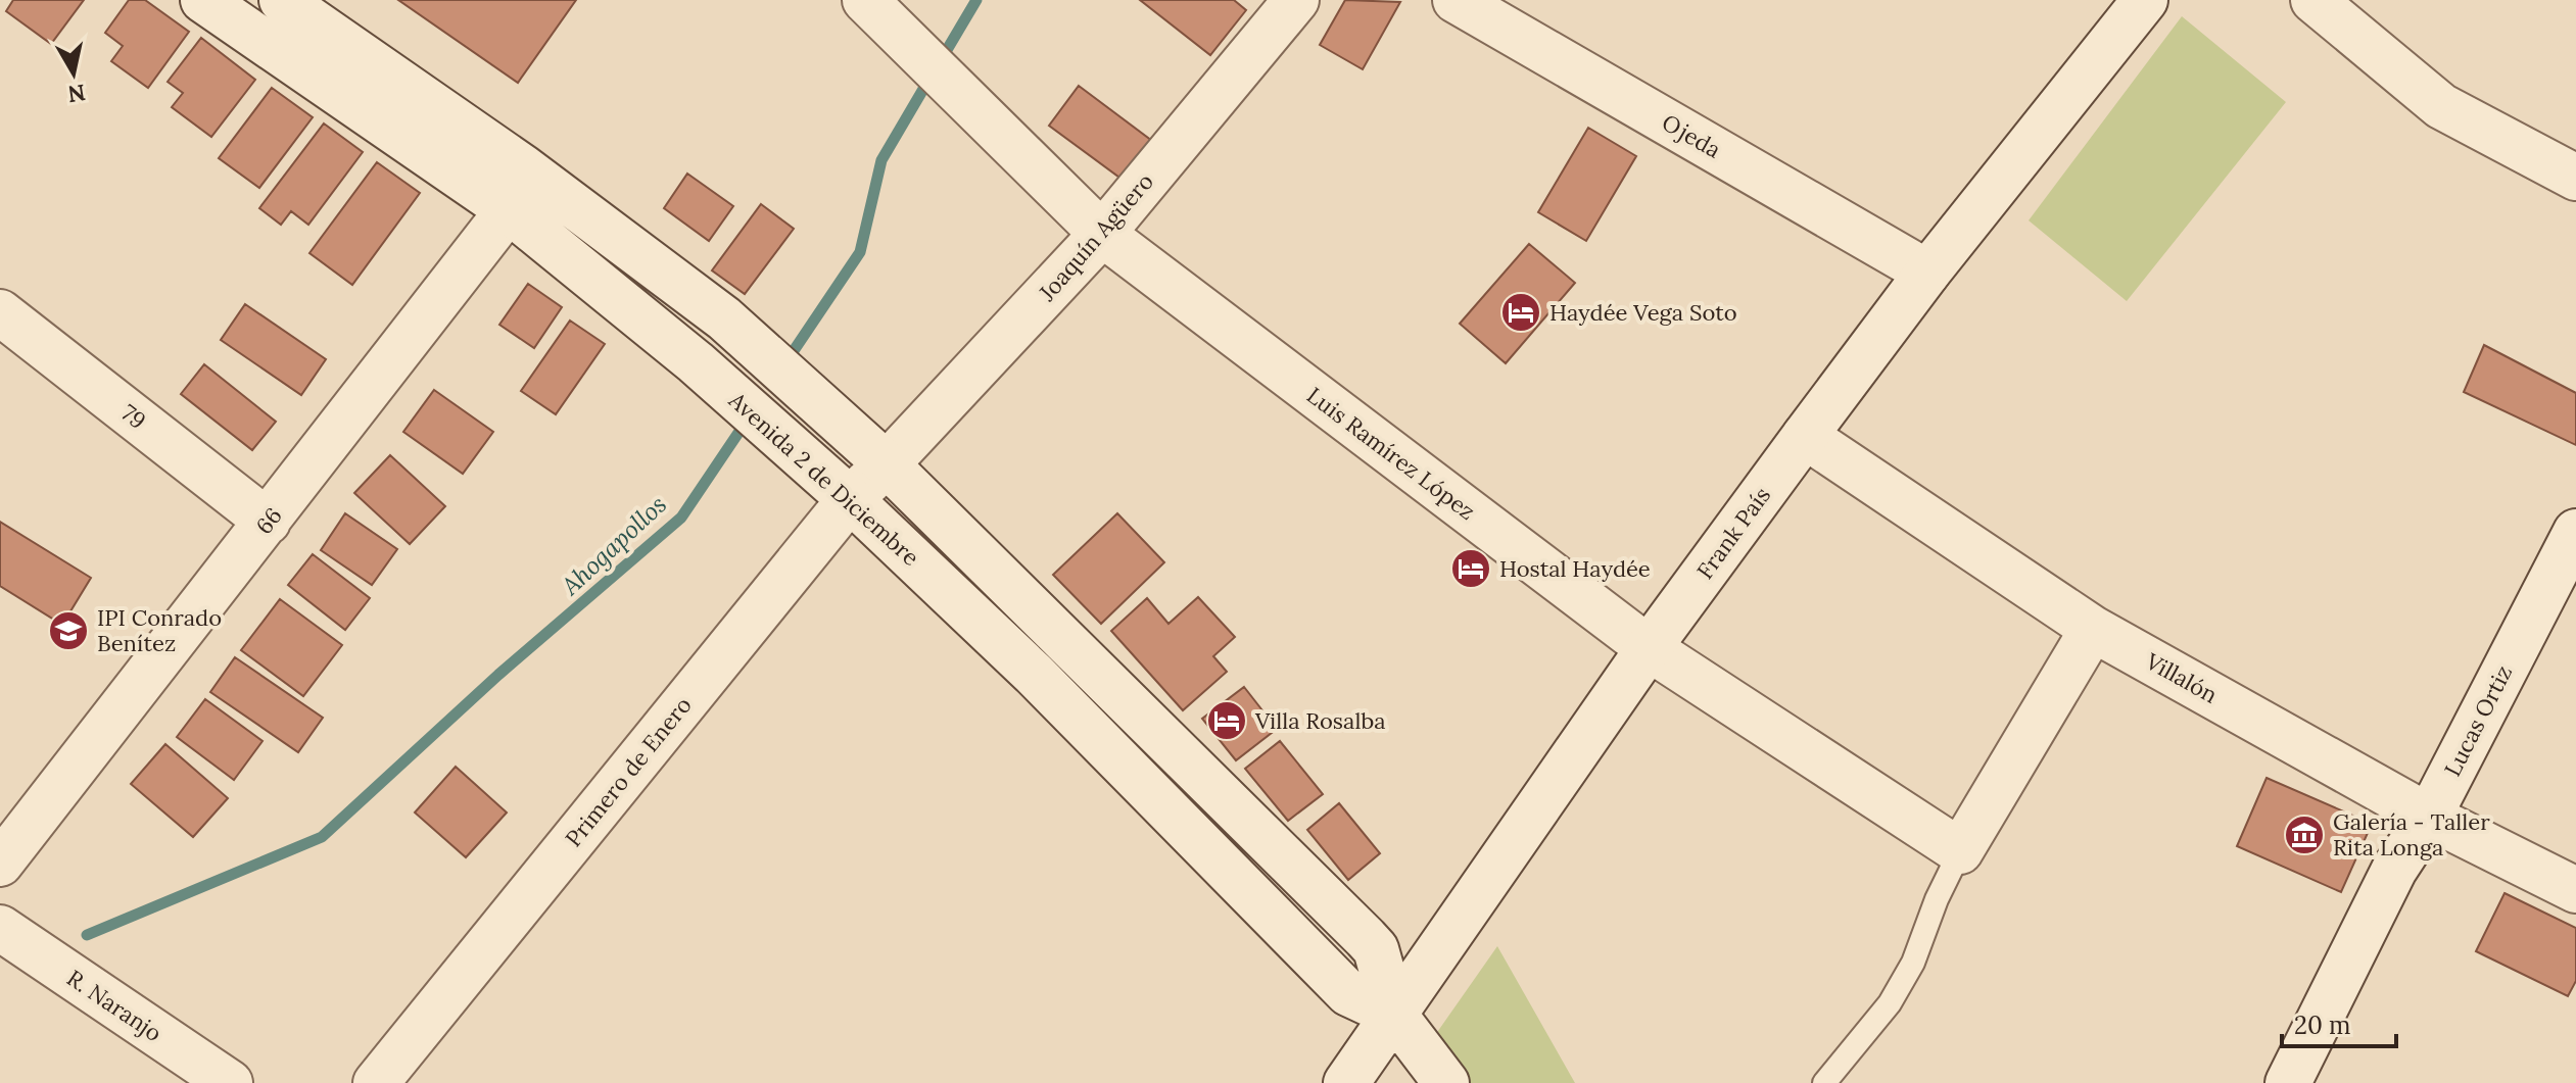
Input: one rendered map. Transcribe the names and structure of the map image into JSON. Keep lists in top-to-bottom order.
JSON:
{
  "streets": {
    "street": [
      "Ojeda",
      "Joaquín Agüero",
      "79",
      "Luis Ramírez López",
      "Avenida 2 de Diciembre",
      "66",
      "Frank País",
      "Villalón",
      "Lucas Ortiz",
      "Primero de Enero",
      "R. Naranjo"
    ]
  },
  "crossings": [
    ["Ojeda", "Frank País"],
    ["Joaquín Agüero", "Luis Ramírez López"],
    ["Joaquín Agüero", "Avenida 2 de Diciembre"],
    ["Joaquín Agüero", "Primero de Enero"],
    ["79", "66"],
    ["Luis Ramírez López", "Frank País"],
    ["Avenida 2 de Diciembre", "66"],
    ["Avenida 2 de Diciembre", "Frank País"],
    ["Avenida 2 de Diciembre", "Primero de Enero"],
    ["Frank País", "Villalón"],
    ["Villalón", "Lucas Ortiz"]
  ],
  "water": ["Ahogapollos"],
  "places": {
    "hotel": ["Haydée Vega Soto", "Hostal Haydée", "Villa Rosalba"],
    "school or university": ["IPI Conrado Benítez"],
    "museum": ["Galería - Taller Rita Longa"]
  },
  "scale_bar": "20 m",
  "north": "bottom"
}
